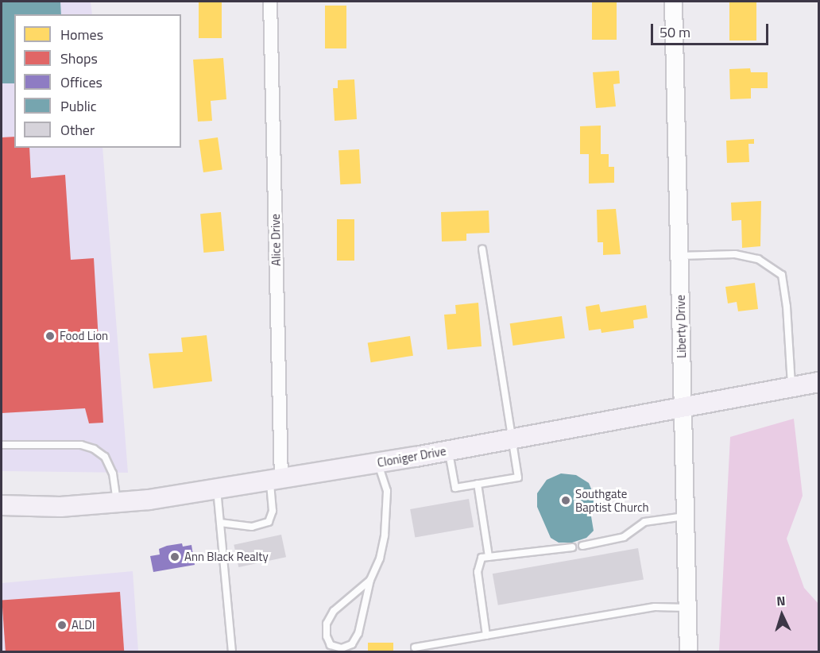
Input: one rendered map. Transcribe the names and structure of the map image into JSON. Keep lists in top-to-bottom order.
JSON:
{
  "streets": {
    "main road": ["Cloniger Drive"],
    "street": ["Alice Drive", "Liberty Drive"]
  },
  "crossings": [
    ["Alice Drive", "Cloniger Drive"],
    ["Liberty Drive", "Cloniger Drive"]
  ],
  "places": [
    "Food Lion",
    "Southgate Baptist Church",
    "Ann Black Realty",
    "ALDI"
  ],
  "legend": [
    "Homes",
    "Shops",
    "Offices",
    "Public",
    "Other"
  ],
  "scale_bar": "50 m",
  "north": "top"
}
